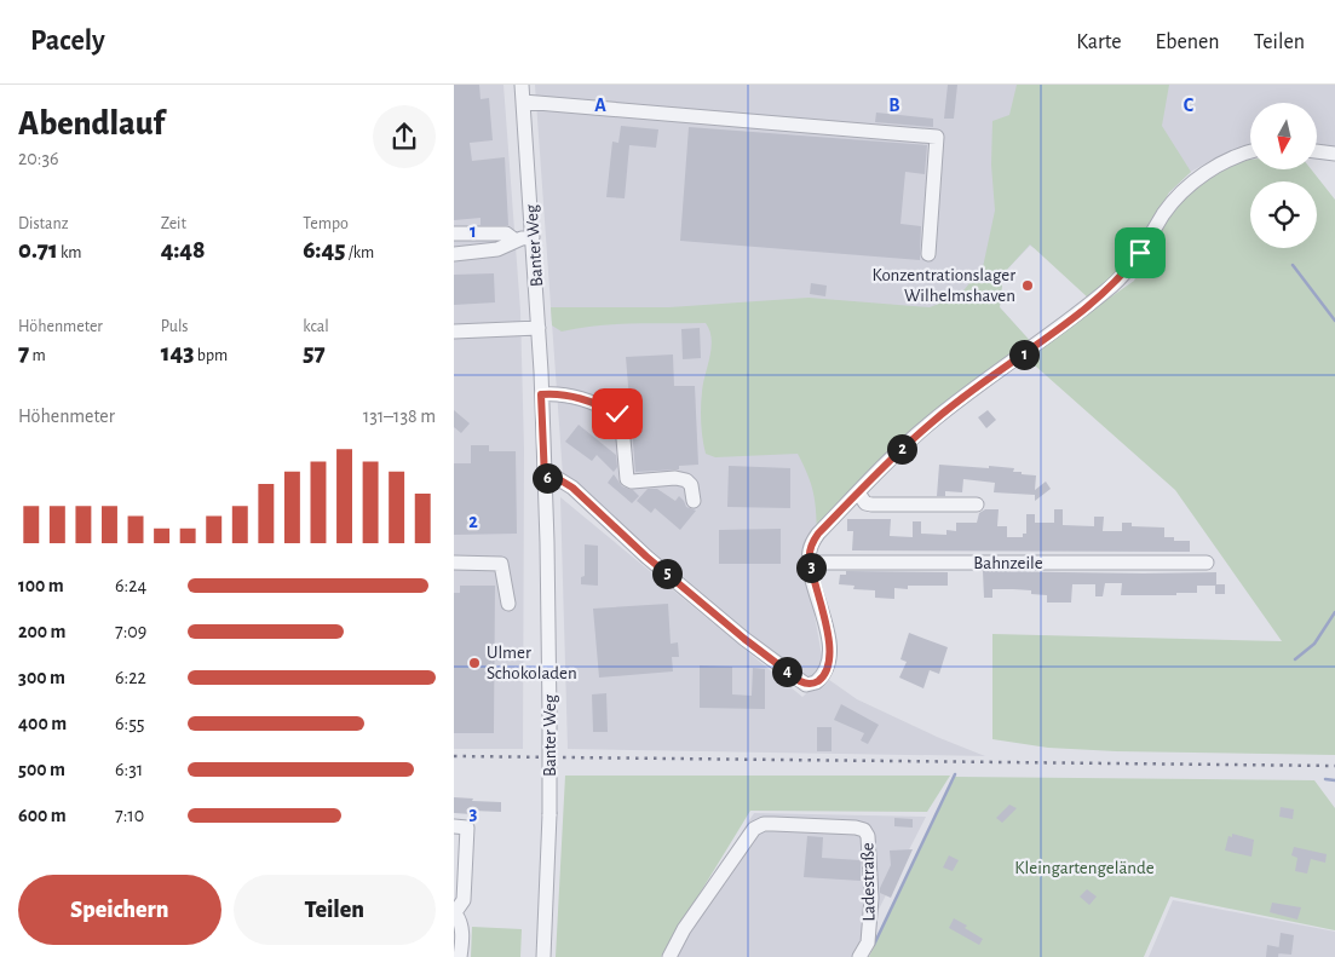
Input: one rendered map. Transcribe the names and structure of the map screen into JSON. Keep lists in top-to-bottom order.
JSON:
{
  "streets": {
    "street": ["Banter Weg", "Bahnzeile", "Ladestraße"]
  },
  "parks": ["Kleingartengelände"],
  "places": ["Konzentrationslager Wilhelmshaven", "Ulmer Schokoladen"],
  "north": "bottom",
  "page": {
    "header": "Pacely",
    "nav": ["Karte", "Ebenen", "Teilen"],
    "heading": ["Abendlauf", "20:36"],
    "stats": [
      ["Distanz", "0.71 km"],
      ["Zeit", "4:48"],
      ["Tempo", "6:45 /km"],
      ["Höhenmeter", "7 m"],
      ["Puls", "143 bpm"],
      ["kcal", "57"]
    ],
    "pins": [
      "1",
      "2",
      "6",
      "3",
      "5",
      "4"
    ],
    "chart": ["Höhenmeter", "131–138 m"],
    "list": [
      {
        "name": "100 m",
        "note": "6:24"
      },
      {
        "name": "200 m",
        "note": "7:09"
      },
      {
        "name": "300 m",
        "note": "6:22"
      },
      {
        "name": "400 m",
        "note": "6:55"
      },
      {
        "name": "500 m",
        "note": "6:31"
      },
      {
        "name": "600 m",
        "note": "7:10"
      }
    ],
    "buttons": ["Speichern", "Teilen"]
  },
  "grid": {
    "columns": ["A", "B", "C"],
    "rows": ["1", "2", "3"]
  }
}
